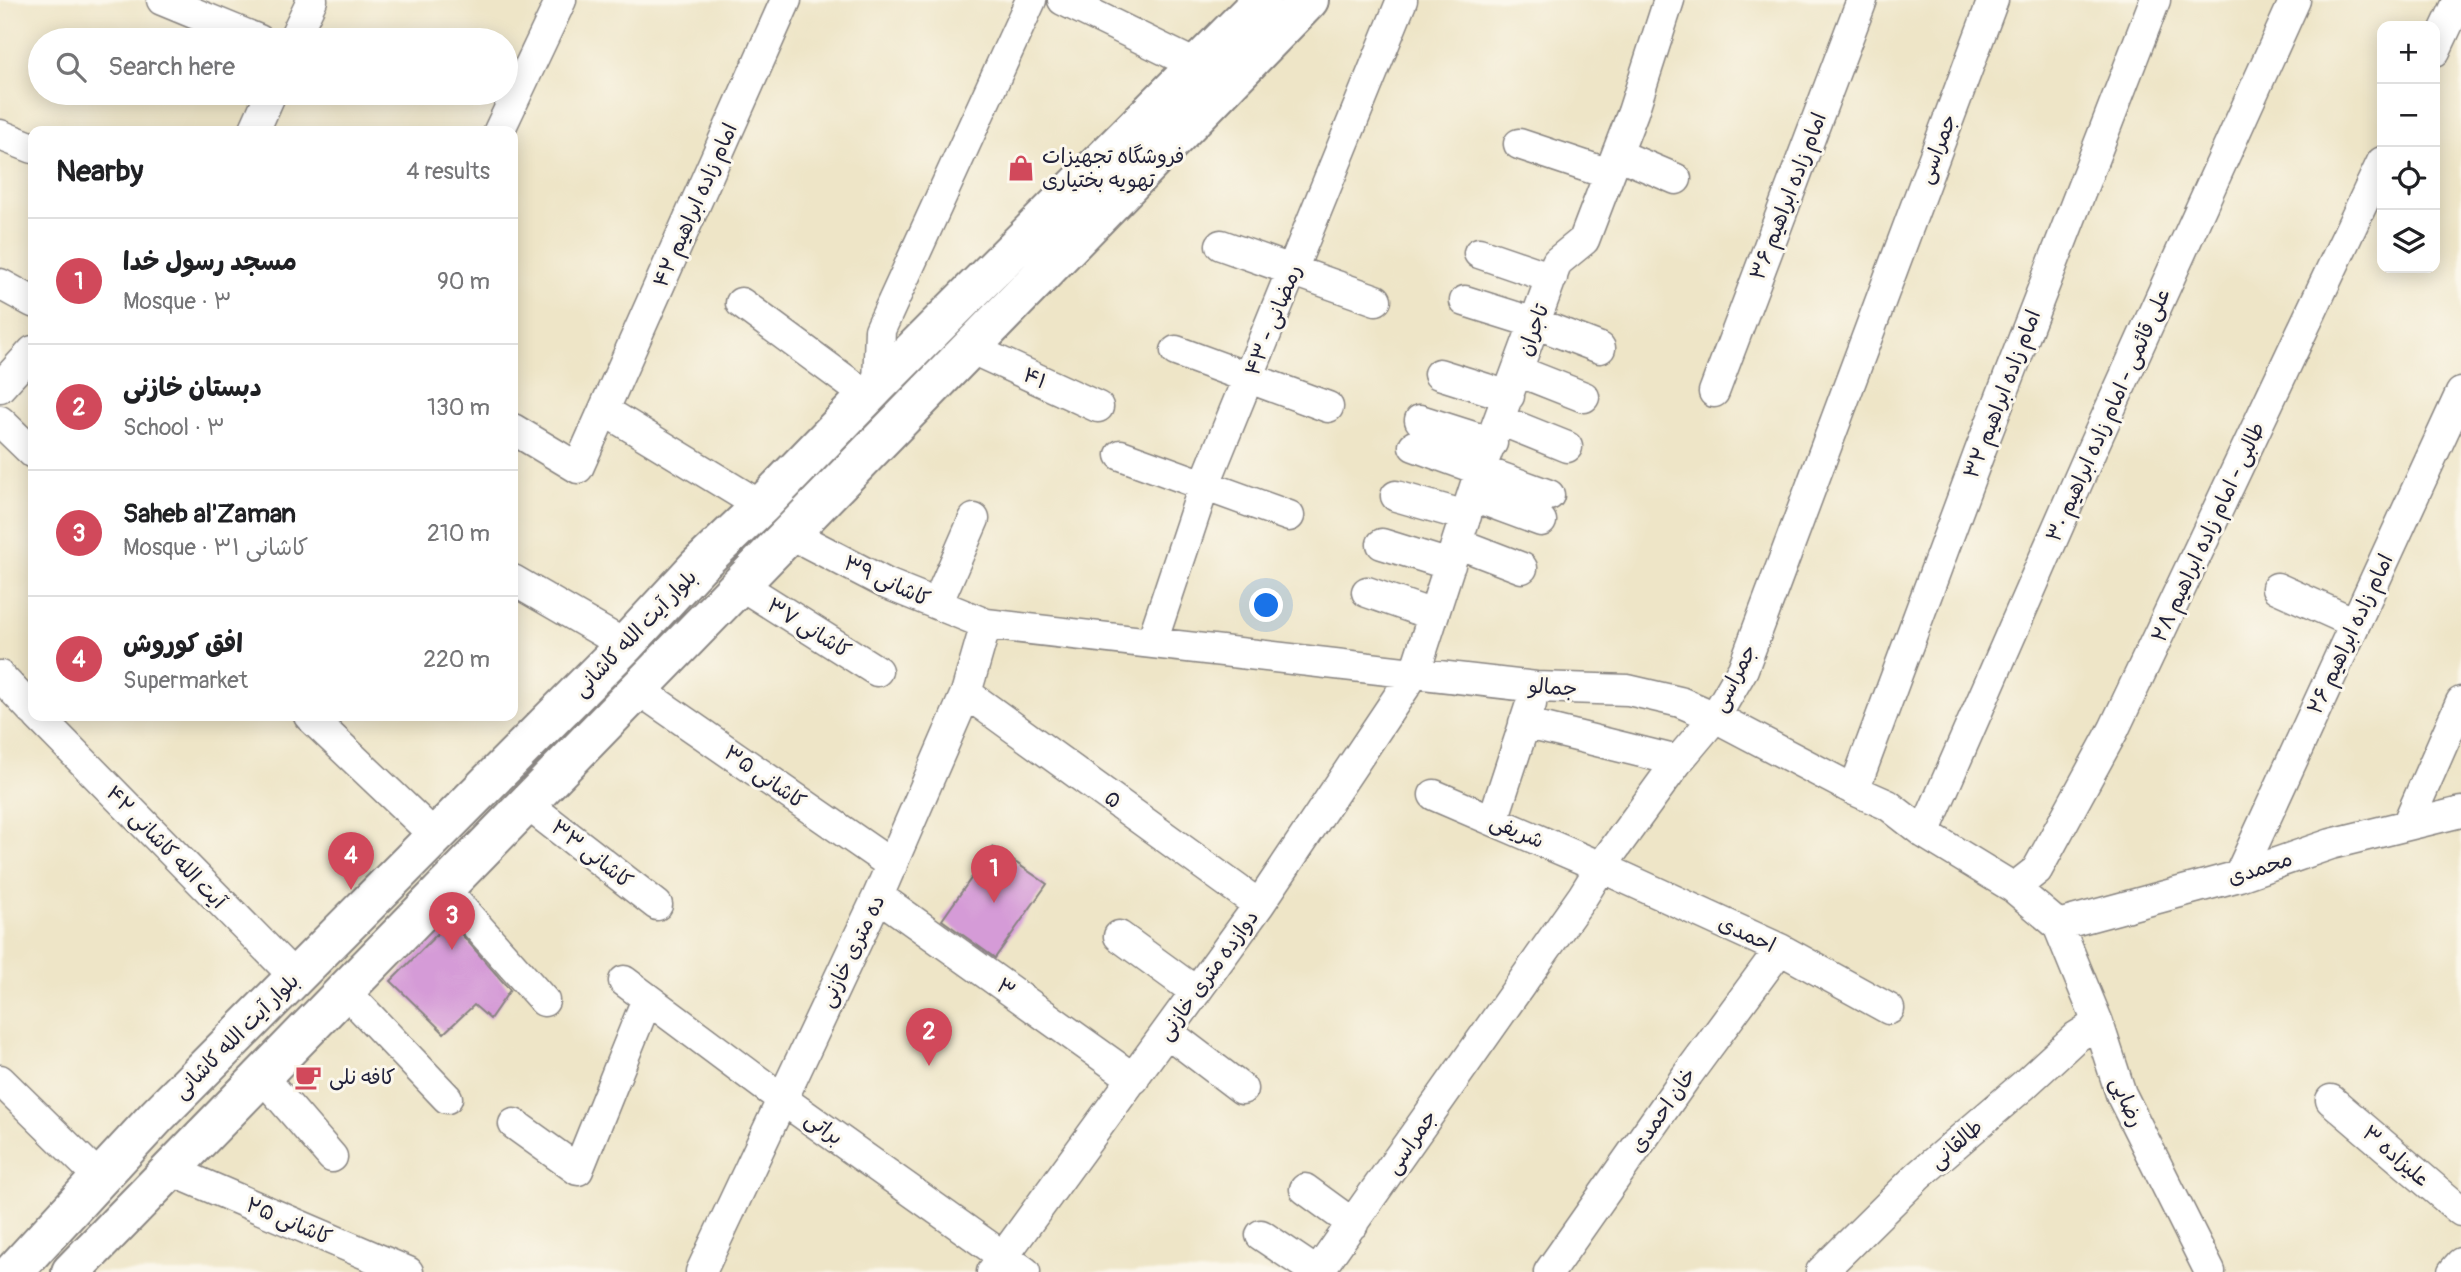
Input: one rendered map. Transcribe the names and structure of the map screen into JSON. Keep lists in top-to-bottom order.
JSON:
{
  "streets": {
    "main road": ["بلوار آیت الله کاشانی"],
    "street": [
      "جمراسی",
      "امام زاده ابراهیم ۳۶",
      "امام زاده ابراهیم ۴۲",
      "رمضانی - ۴۳",
      "تاجران",
      "۴۱",
      "امام زاده ابراهیم ۳۲",
      "علی قائمی - امام زاده ابراهیم ۳۰",
      "طالبی - امام زاده ابراهیم ۲۸",
      "کاشانی ۳۹",
      "کاشانی ۳۷",
      "امام زاده ابراهیم ۲۶",
      "جمالو",
      "کاشانی ۳۵",
      "۵",
      "شریفی",
      "آیت الله کاشانی ۴۲",
      "کاشانی ۳۳",
      "محمدی",
      "احمدی",
      "ده متری خازنی",
      "دوازده متری خازنی",
      "۳",
      "رضایی",
      "خان احمدی",
      "براتی",
      "طالقانی",
      "علیزاده ۳",
      "کاشانی ۲۵"
    ]
  },
  "crossings": [
    ["جمراسی", "جمالو"],
    ["جمراسی", "شریفی"],
    ["جمراسی", "احمدی"],
    ["رمضانی - ۴۳", "جمالو"],
    ["تاجران", "جمالو"],
    ["تاجران", "دوازده متری خازنی"],
    ["۴۱", "بلوار آیت الله کاشانی"],
    ["امام زاده ابراهیم ۳۲", "جمالو"],
    ["علی قائمی - امام زاده ابراهیم ۳۰", "جمالو"],
    ["طالبی - امام زاده ابراهیم ۲۸", "جمالو"],
    ["کاشانی ۳۹", "بلوار آیت الله کاشانی"],
    ["کاشانی ۳۹", "جمالو"],
    ["کاشانی ۳۹", "ده متری خازنی"],
    ["کاشانی ۳۷", "بلوار آیت الله کاشانی"],
    ["بلوار آیت الله کاشانی", "کاشانی ۳۵"],
    ["بلوار آیت الله کاشانی", "آیت الله کاشانی ۴۲"],
    ["بلوار آیت الله کاشانی", "کاشانی ۳۳"],
    ["بلوار آیت الله کاشانی", "کاشانی ۲۵"],
    ["امام زاده ابراهیم ۲۶", "محمدی"],
    ["جمالو", "محمدی"],
    ["جمالو", "ده متری خازنی"],
    ["جمالو", "دوازده متری خازنی"],
    ["جمالو", "رضایی"],
    ["کاشانی ۳۵", "ده متری خازنی"],
    ["۵", "ده متری خازنی"],
    ["۵", "دوازده متری خازنی"],
    ["شریفی", "احمدی"],
    ["محمدی", "رضایی"],
    ["احمدی", "خان احمدی"],
    ["ده متری خازنی", "۳"],
    ["ده متری خازنی", "براتی"],
    ["دوازده متری خازنی", "۳"],
    ["دوازده متری خازنی", "براتی"],
    ["رضایی", "طالقانی"]
  ],
  "places": {
    "shop": ["فروشگاه تجهیزات تهویه بختیاری"],
    "cafe": ["کافه نلی"]
  },
  "page": {
    "map_buttons": ["+", "−"],
    "search": "Search here",
    "heading": ["Nearby", "4 results"],
    "list": [
      {
        "mark": "1",
        "name": "مسجد رسول خدا",
        "note": "Mosque · ۳",
        "value": "90 m"
      },
      {
        "mark": "2",
        "name": "دبستان خازنی",
        "note": "School · ۳",
        "value": "130 m"
      },
      {
        "mark": "3",
        "name": "Saheb al'Zaman",
        "note": "Mosque · کاشانی ۳۱",
        "value": "210 m"
      },
      {
        "mark": "4",
        "name": "افق کوروش",
        "note": "Supermarket",
        "value": "220 m"
      }
    ],
    "pins": [
      "4",
      "1",
      "3",
      "2"
    ]
  }
}
